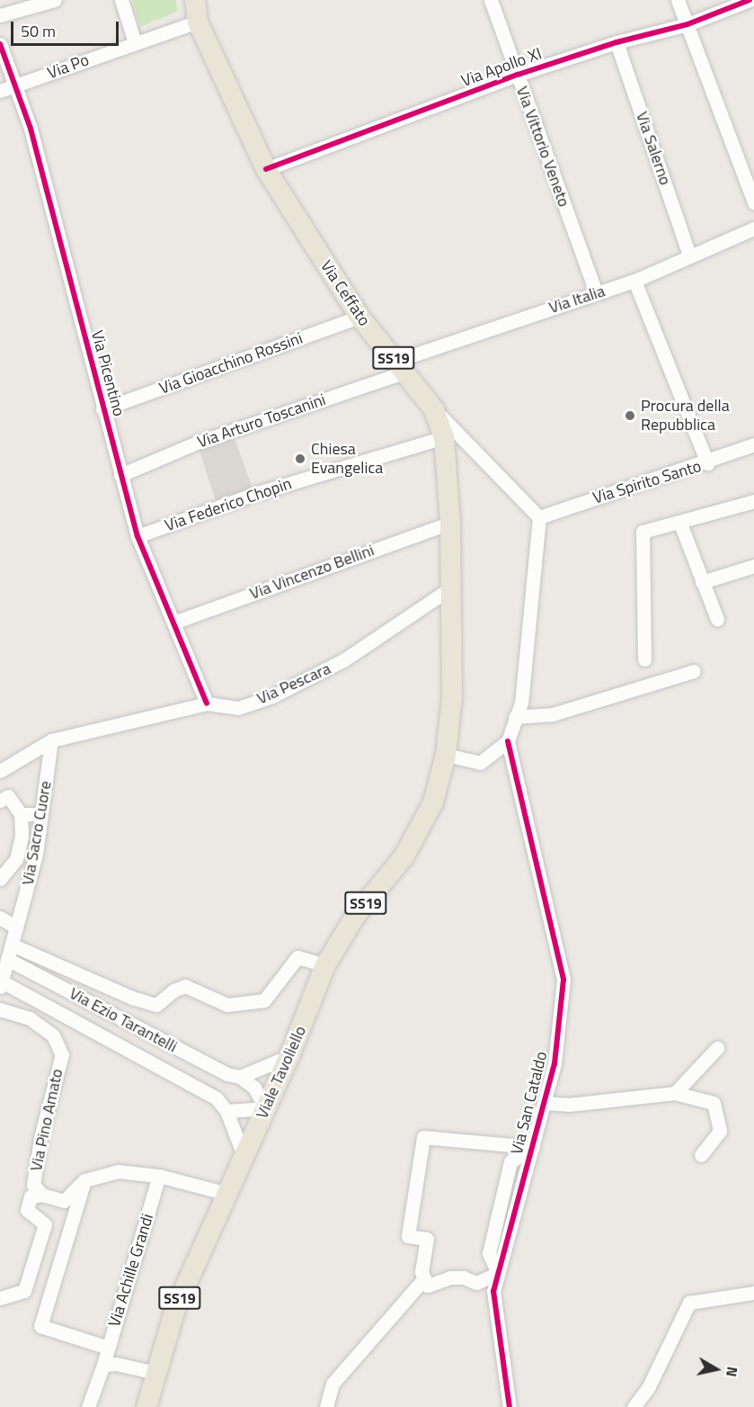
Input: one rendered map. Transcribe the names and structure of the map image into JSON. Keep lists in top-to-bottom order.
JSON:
{
  "streets": {
    "main road": ["Via Ceffato", "SS19", "Viale Tavoliello"],
    "street": [
      "Via Po",
      "Via Apollo XI",
      "Via Vittorio Veneto",
      "Via Salerno",
      "Via Italia",
      "Via Gioacchino Rossini",
      "Via Picentino",
      "Via Arturo Toscanini",
      "Via Spirito Santo",
      "Via Federico Chopin",
      "Via Vincenzo Bellini",
      "Via Pescara",
      "Via Sacro Cuore",
      "Via Ezio Tarantelli",
      "Via San Cataldo",
      "Via Pino Amato",
      "Via Achille Grandi"
    ]
  },
  "crossings": [
    ["Via Po", "Via Ceffato"],
    ["Via Po", "Via Picentino"],
    ["Via Apollo XI", "Via Vittorio Veneto"],
    ["Via Apollo XI", "Via Salerno"],
    ["Via Apollo XI", "Via Ceffato"],
    ["Via Vittorio Veneto", "Via Italia"],
    ["Via Salerno", "Via Italia"],
    ["Via Ceffato", "Via Italia"],
    ["Via Ceffato", "Via Gioacchino Rossini"],
    ["Via Ceffato", "Via Arturo Toscanini"],
    ["Via Ceffato", "Via Federico Chopin"],
    ["Via Ceffato", "Via Vincenzo Bellini"],
    ["Via Ceffato", "Via Pescara"],
    ["Via Ceffato", "Viale Tavoliello"],
    ["Via Italia", "Via Arturo Toscanini"],
    ["Via Gioacchino Rossini", "Via Picentino"],
    ["Via Picentino", "Via Arturo Toscanini"],
    ["Via Picentino", "Via Federico Chopin"],
    ["Via Picentino", "Via Vincenzo Bellini"],
    ["Via Picentino", "Via Pescara"],
    ["Via Pescara", "Via Sacro Cuore"],
    ["Via Sacro Cuore", "Via Ezio Tarantelli"],
    ["Via Ezio Tarantelli", "Viale Tavoliello"],
    ["Viale Tavoliello", "Via Pino Amato"],
    ["Via Pino Amato", "Via Achille Grandi"]
  ],
  "places": ["Procura della Repubblica", "Chiesa Evangelica"],
  "scale_bar": "50 m",
  "north": "right"
}
